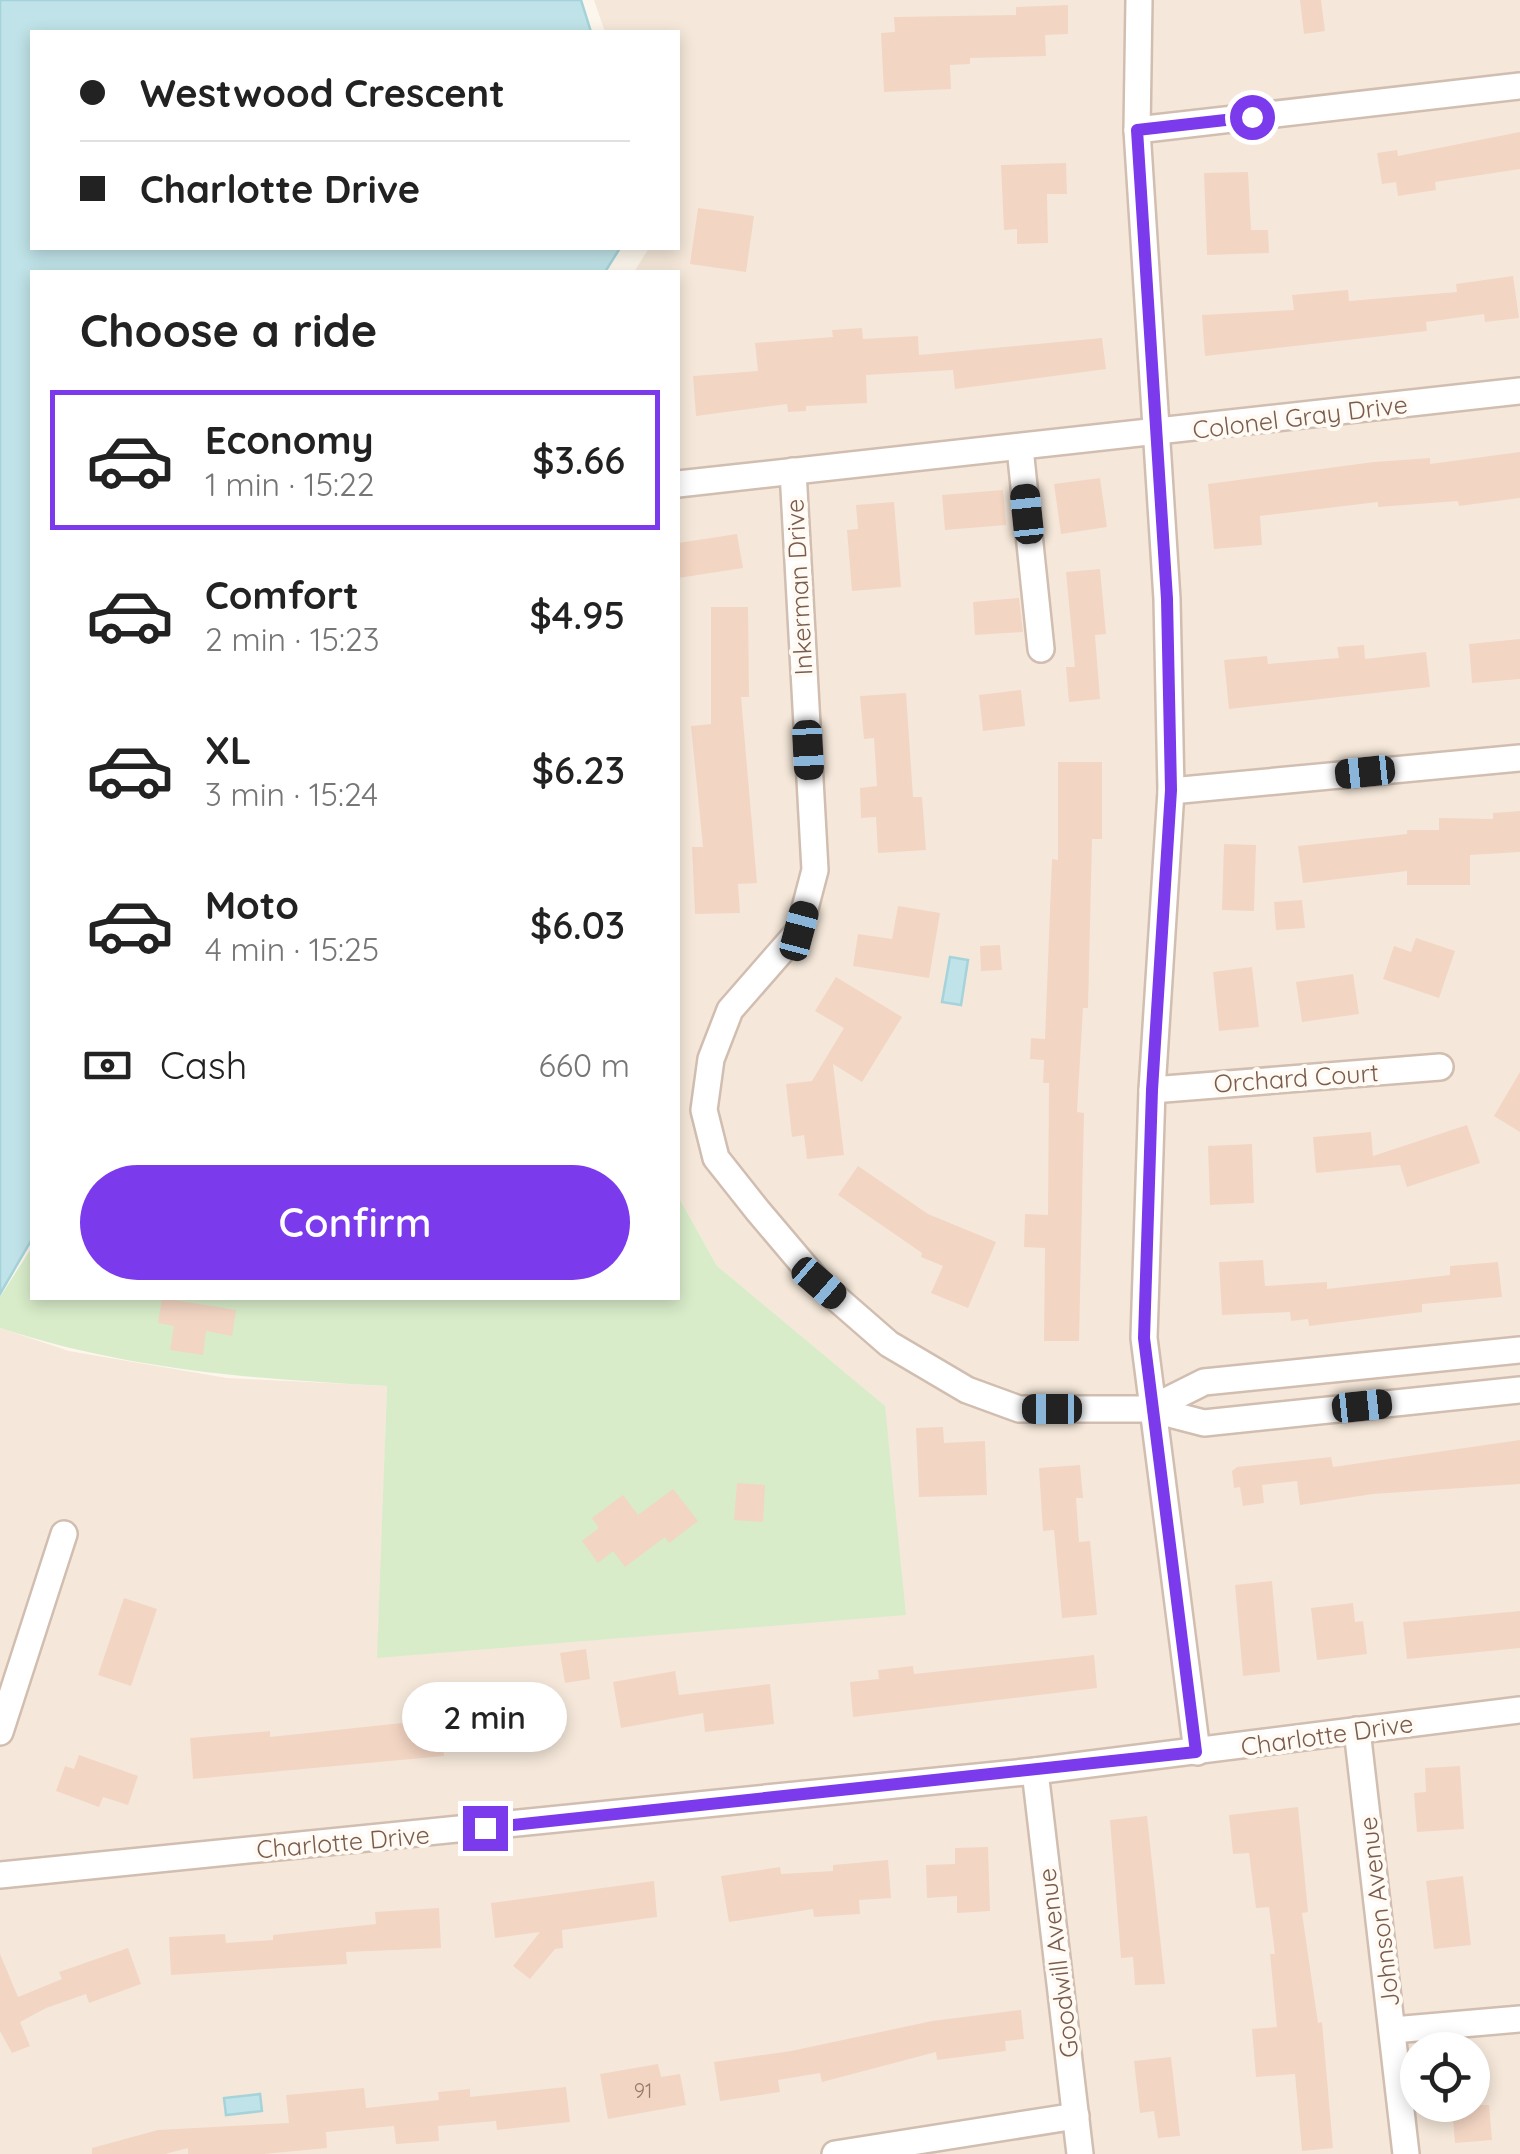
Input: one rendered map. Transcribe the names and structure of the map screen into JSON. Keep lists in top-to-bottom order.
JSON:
{
  "streets": {
    "street": [
      "Colonel Gray Drive",
      "Inkerman Drive",
      "Orchard Court",
      "Charlotte Drive",
      "Johnson Avenue",
      "Goodwill Avenue"
    ]
  },
  "crossings": [
    ["Colonel Gray Drive", "Inkerman Drive"],
    ["Charlotte Drive", "Johnson Avenue"],
    ["Charlotte Drive", "Goodwill Avenue"]
  ],
  "house_numbers": ["91"],
  "page": {
    "banner": ["Westwood Crescent", "Charlotte Drive"],
    "heading": "Choose a ride",
    "list": [
      {
        "name": "Economy",
        "note": "1 min · 15:22",
        "value": "$3.66"
      },
      {
        "name": "Comfort",
        "note": "2 min · 15:23",
        "value": "$4.95"
      },
      {
        "name": "XL",
        "note": "3 min · 15:24",
        "value": "$6.23"
      },
      {
        "name": "Moto",
        "note": "4 min · 15:25",
        "value": "$6.03"
      }
    ],
    "pay": ["Cash", "660 m"],
    "buttons": "Confirm",
    "bubble": "2 min"
  }
}
